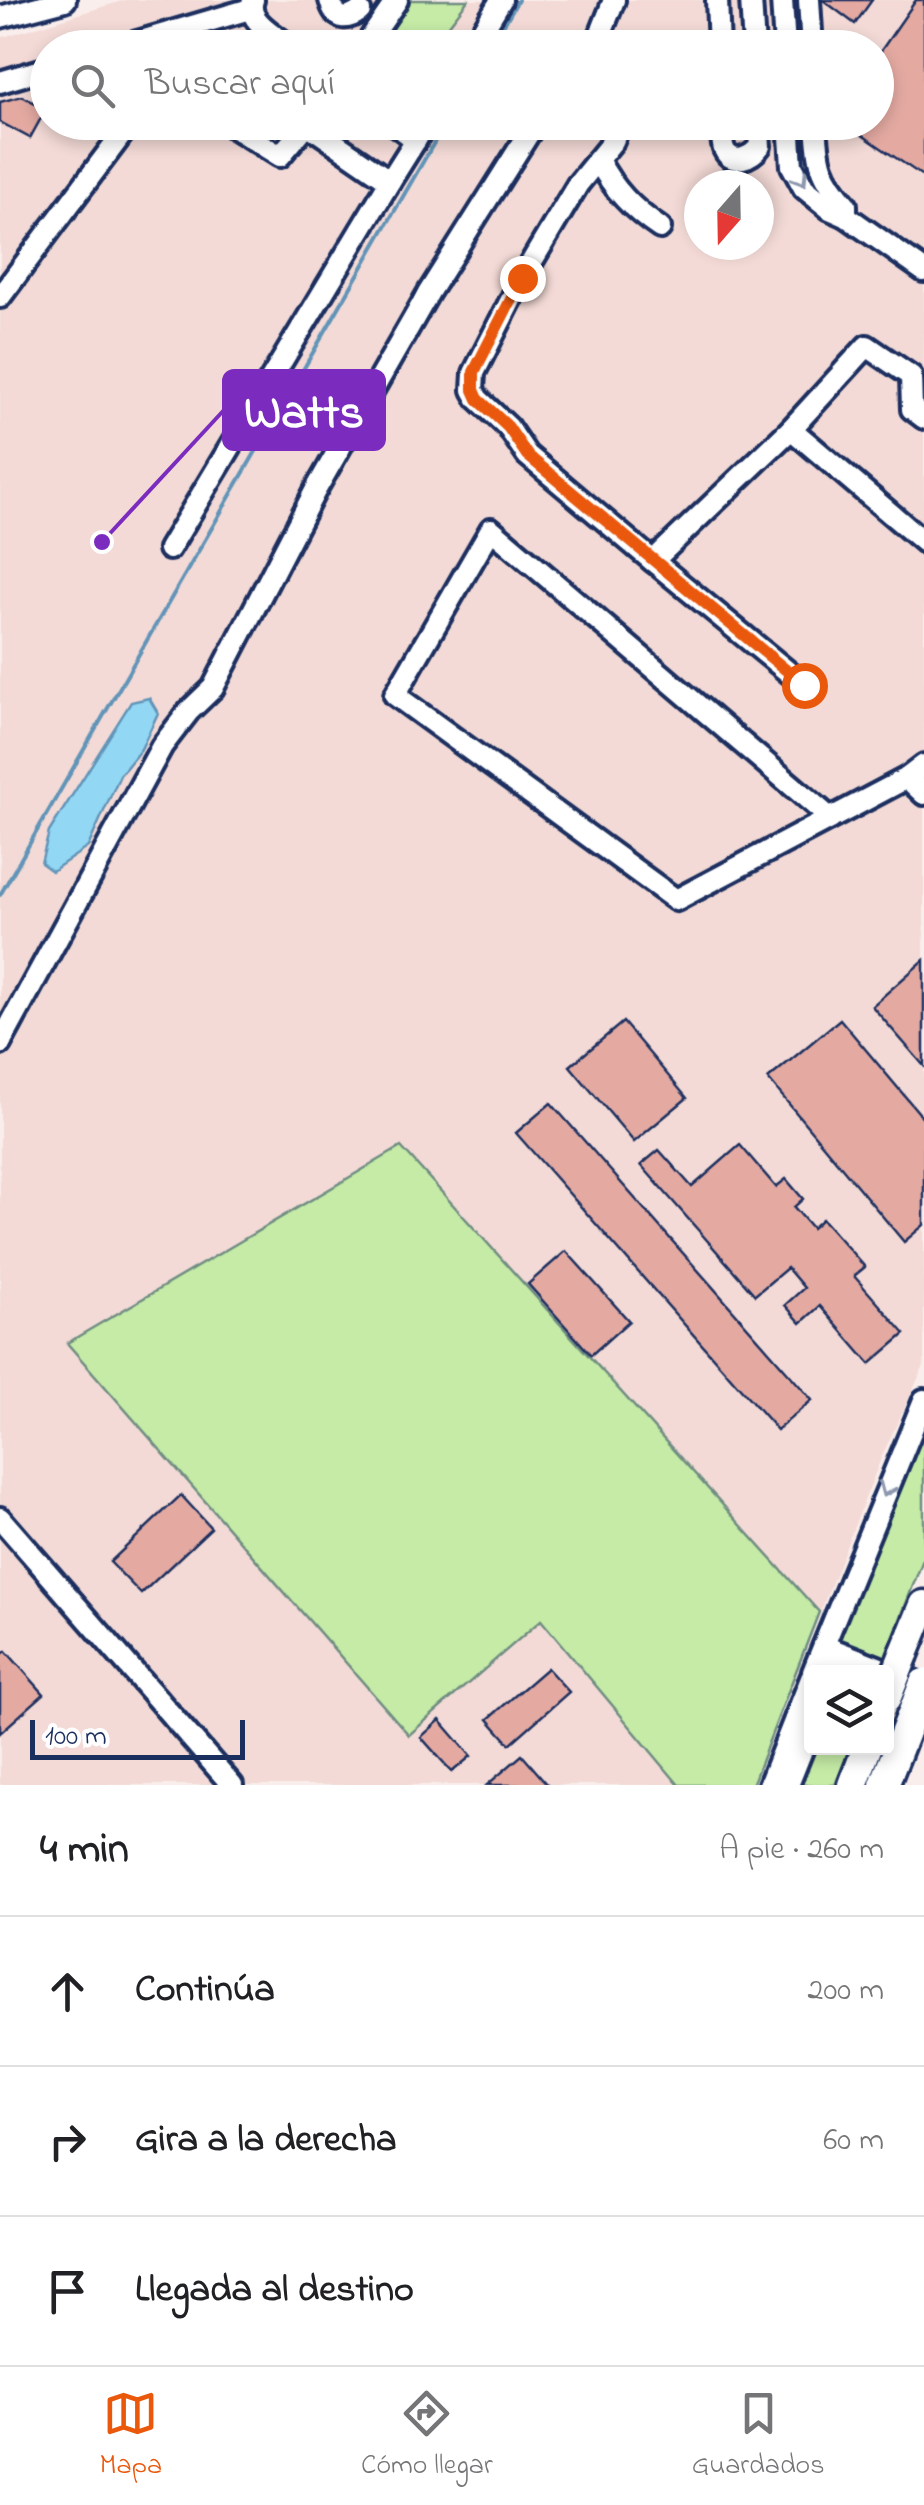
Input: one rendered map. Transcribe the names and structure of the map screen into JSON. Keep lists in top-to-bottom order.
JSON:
{
  "places": ["Watts"],
  "scale_bar": "100 m",
  "north": "bottom",
  "page": {
    "search": "Buscar aquí",
    "scale": "100 m",
    "heading": ["4 min", "A pie · 260 m"],
    "list": [
      ["Continúa", "200 m"],
      ["Gira a la derecha", "60 m"],
      "Llegada al destino"
    ],
    "nav": ["Mapa", "Cómo llegar", "Guardados"]
  }
}
